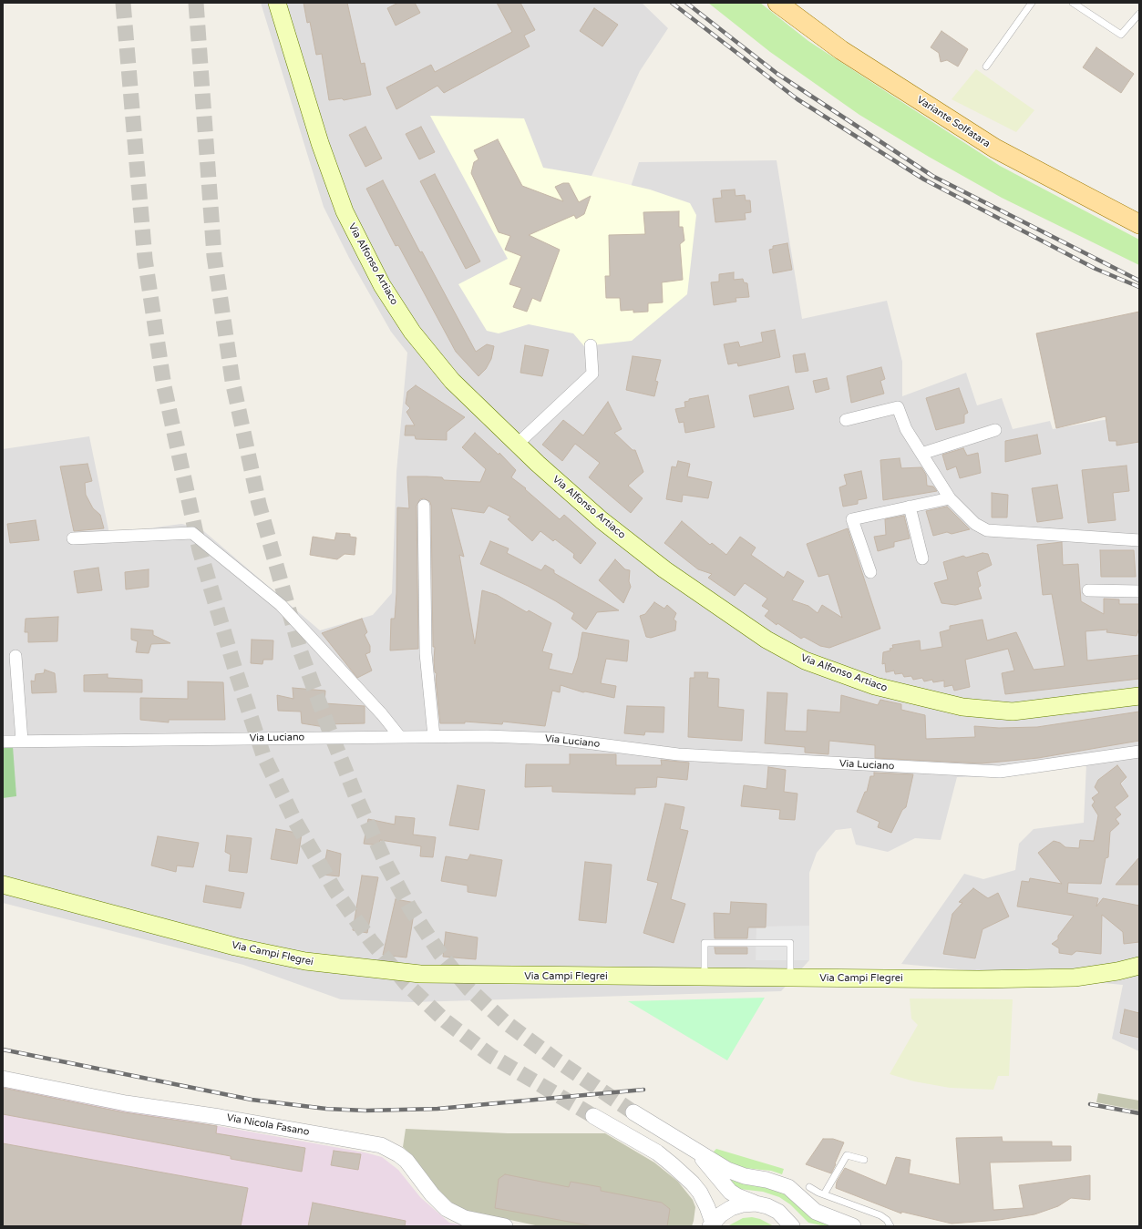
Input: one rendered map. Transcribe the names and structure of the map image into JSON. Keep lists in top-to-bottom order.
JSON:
{
  "streets": {
    "main road": ["Variante Solfatara", "Via Alfonso Artiaco", "Via Campi Flegrei"],
    "street": ["Via Luciano", "Via Nicola Fasano"]
  }
}
